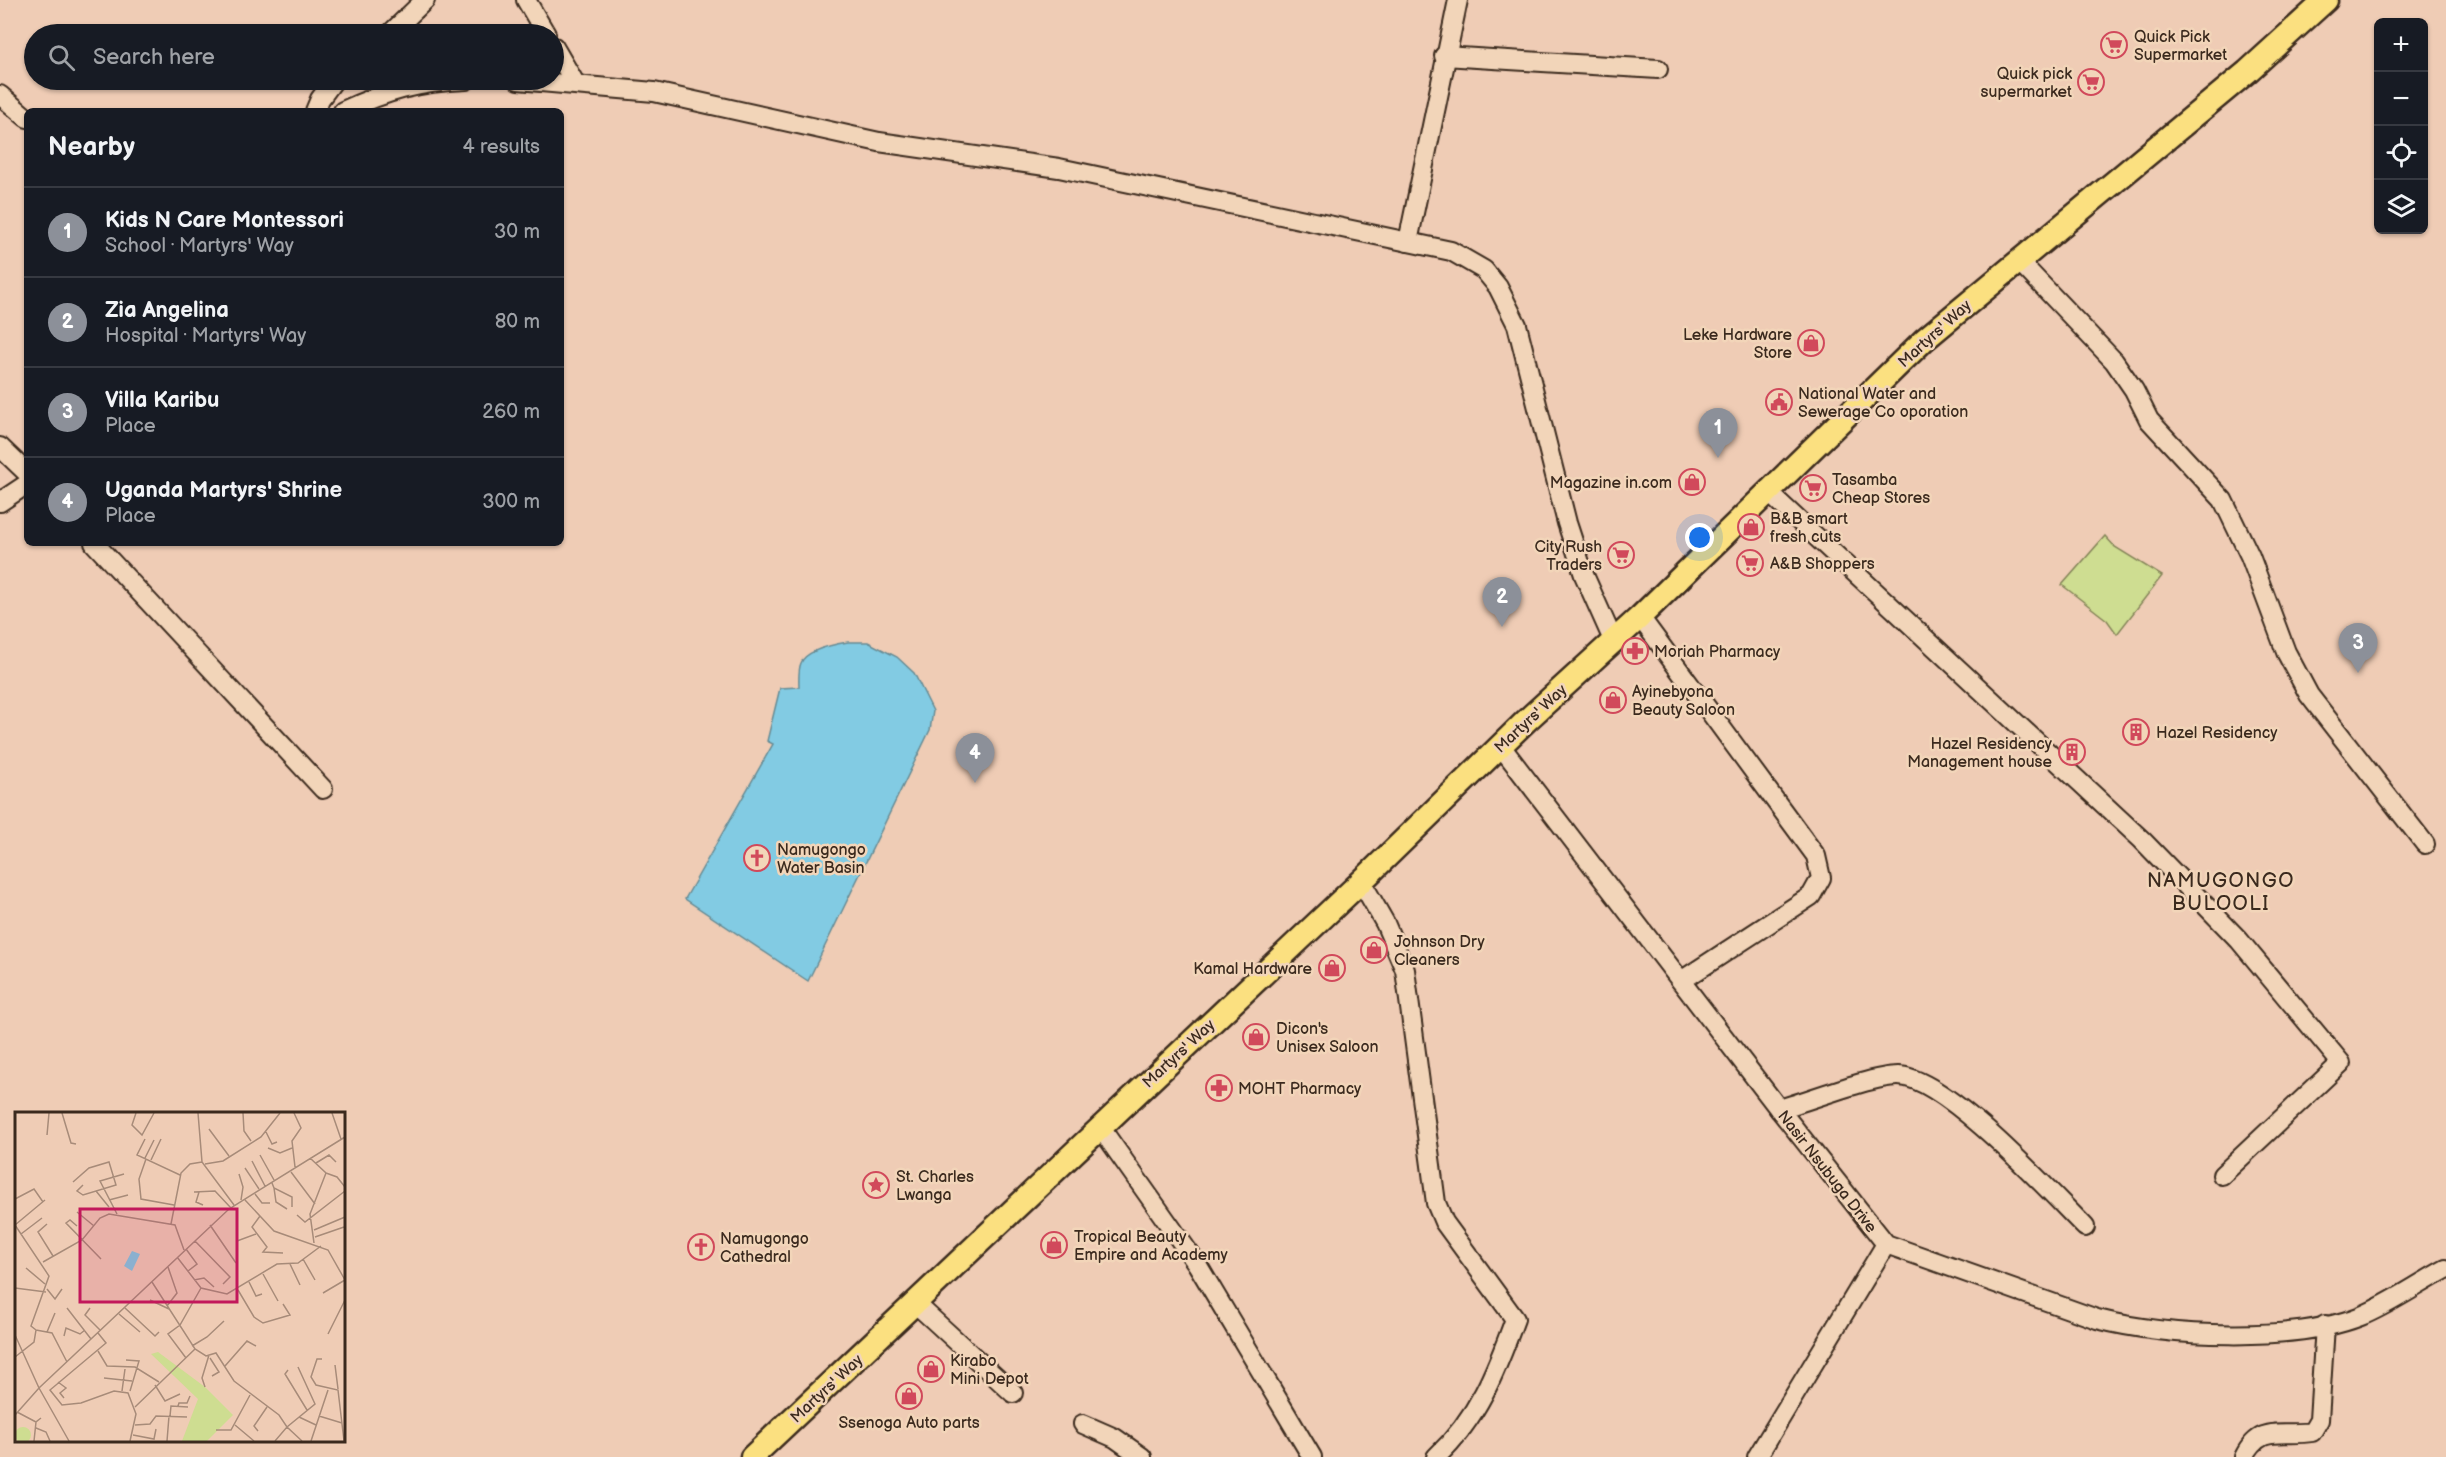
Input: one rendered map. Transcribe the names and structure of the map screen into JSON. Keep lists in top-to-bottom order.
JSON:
{
  "streets": {
    "main road": ["Martyrs' Way"],
    "street": ["Nasir Nsubuga Drive"]
  },
  "crossings": [
    ["Martyrs' Way", "Nasir Nsubuga Drive"]
  ],
  "districts": ["NAMUGONGO BULOOLI"],
  "places": {
    "supermarket": [
      "Quick Pick Supermarket",
      "Quick pick supermarket",
      "Tasamba Cheap Stores",
      "City Rush Traders",
      "A&B Shoppers"
    ],
    "shop": [
      "Leke Hardware Store",
      "Magazine in.com",
      "B&B smart fresh cuts",
      "Ayinebyona Beauty Saloon",
      "Johnson Dry Cleaners",
      "Kamal Hardware",
      "Dicon's Unisex Saloon",
      "Tropical Beauty Empire and Academy",
      "Kirabo Mini Depot",
      "Ssenoga Auto parts"
    ],
    "public building": ["National Water and Sewerage Co oporation"],
    "pharmacy": ["Moriah Pharmacy", "MOHT Pharmacy"],
    "building": ["Hazel Residency", "Hazel Residency Management house"],
    "church": ["Namugongo Water Basin", "Namugongo Cathedral"],
    "place": ["St. Charles Lwanga"]
  },
  "page": {
    "map_buttons": ["+", "−"],
    "search": "Search here",
    "heading": ["Nearby", "4 results"],
    "list": [
      {
        "mark": "1",
        "name": "Kids N Care Montessori",
        "note": "School · Martyrs' Way",
        "value": "30 m"
      },
      {
        "mark": "2",
        "name": "Zia Angelina",
        "note": "Hospital · Martyrs' Way",
        "value": "80 m"
      },
      {
        "mark": "3",
        "name": "Villa Karibu",
        "note": "Place",
        "value": "260 m"
      },
      {
        "mark": "4",
        "name": "Uganda Martyrs' Shrine",
        "note": "Place",
        "value": "300 m"
      }
    ],
    "pins": [
      "1",
      "2",
      "3",
      "4"
    ]
  }
}
